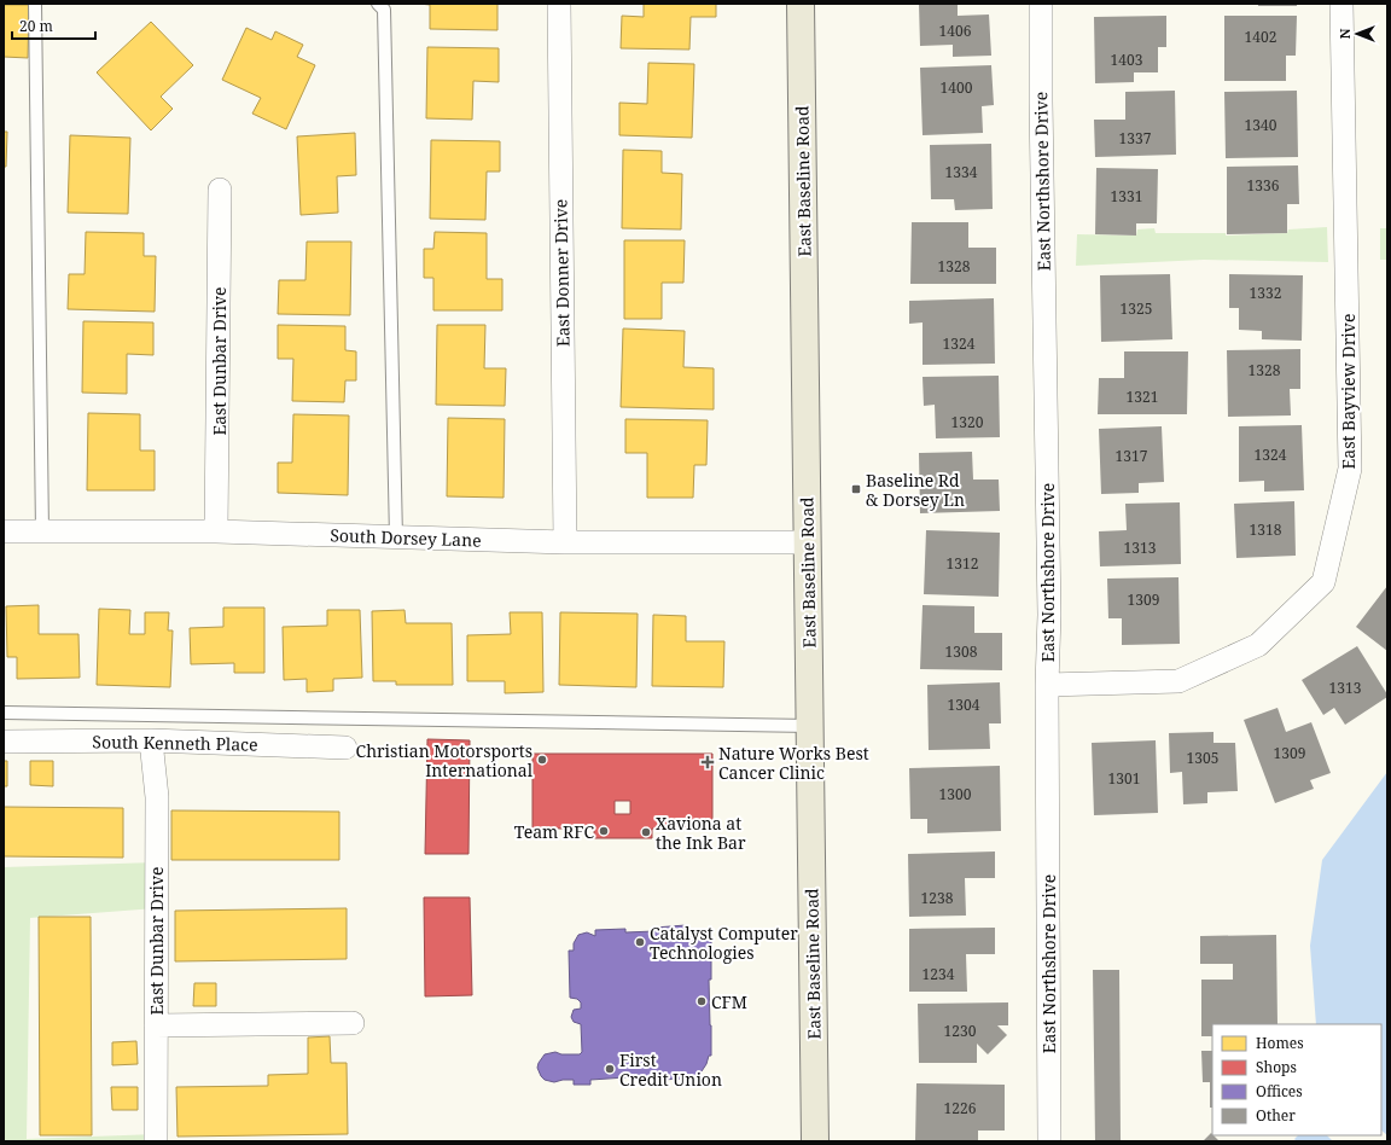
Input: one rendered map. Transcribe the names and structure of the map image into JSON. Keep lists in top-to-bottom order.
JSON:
{
  "streets": {
    "main road": ["East Baseline Road"],
    "street": [
      "East Northshore Drive",
      "East Donner Drive",
      "East Dunbar Drive",
      "East Bayview Drive",
      "South Dorsey Lane",
      "South Kenneth Place"
    ]
  },
  "crossings": [
    ["East Baseline Road", "South Dorsey Lane"],
    ["East Northshore Drive", "East Bayview Drive"],
    ["East Donner Drive", "South Dorsey Lane"],
    ["East Dunbar Drive", "South Dorsey Lane"],
    ["East Dunbar Drive", "South Kenneth Place"]
  ],
  "places": {
    "transit": ["Baseline Rd & Dorsey Ln"],
    "other": [
      "Christian Motorsports International",
      "Team RFC",
      "Xaviona at the Ink Bar",
      "Catalyst Computer Technologies",
      "CFM",
      "First Credit Union"
    ],
    "health": ["Nature Works Best Cancer Clinic"]
  },
  "house_numbers": [
    "1406",
    "1402",
    "1403",
    "1400",
    "1340",
    "1337",
    "1334",
    "1336",
    "1331",
    "1328",
    "1332",
    "1325",
    "1324",
    "1328",
    "1321",
    "1320",
    "1324",
    "1317",
    "1318",
    "1313",
    "1312",
    "1309",
    "1308",
    "1313",
    "1304",
    "1309",
    "1305",
    "1301",
    "1300",
    "1238",
    "1234",
    "1230",
    "1226"
  ],
  "legend": [
    "Homes",
    "Shops",
    "Offices",
    "Other"
  ],
  "scale_bar": "20 m",
  "north": "left"
}
